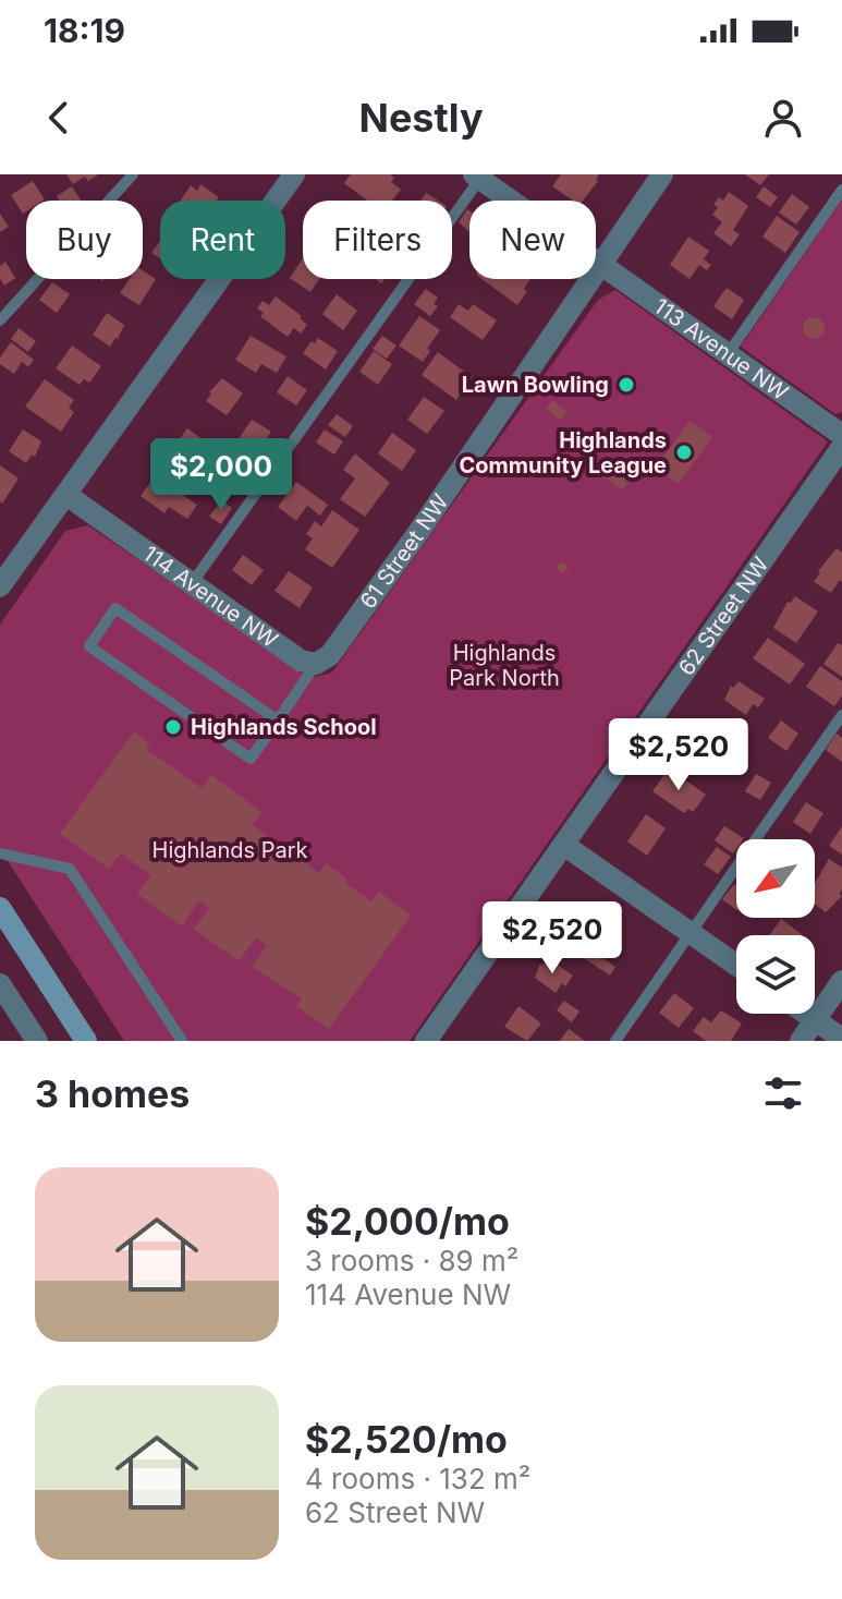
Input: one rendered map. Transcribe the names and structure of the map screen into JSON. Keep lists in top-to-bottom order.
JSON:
{
  "streets": {
    "street": [
      "113 Avenue NW",
      "61 Street NW",
      "114 Avenue NW",
      "62 Street NW"
    ]
  },
  "crossings": [
    ["113 Avenue NW", "61 Street NW"],
    ["61 Street NW", "114 Avenue NW"]
  ],
  "parks": ["Highlands Park North", "Highlands Park"],
  "places": ["Lawn Bowling", "Highlands Community League", "Highlands School"],
  "north": "bottom left",
  "page": {
    "status": "18:19",
    "header": "Nestly",
    "chip": [
      "Buy",
      "Rent",
      "Filters",
      "New"
    ],
    "price": ["$2,000", "$2,520", "$2,520"],
    "heading": "3 homes",
    "list": [
      {
        "name": "$2,000/mo",
        "note": "3 rooms · 89 m² · 114 Avenue NW"
      },
      {
        "name": "$2,520/mo",
        "note": "4 rooms · 132 m² · 62 Street NW"
      }
    ]
  }
}
